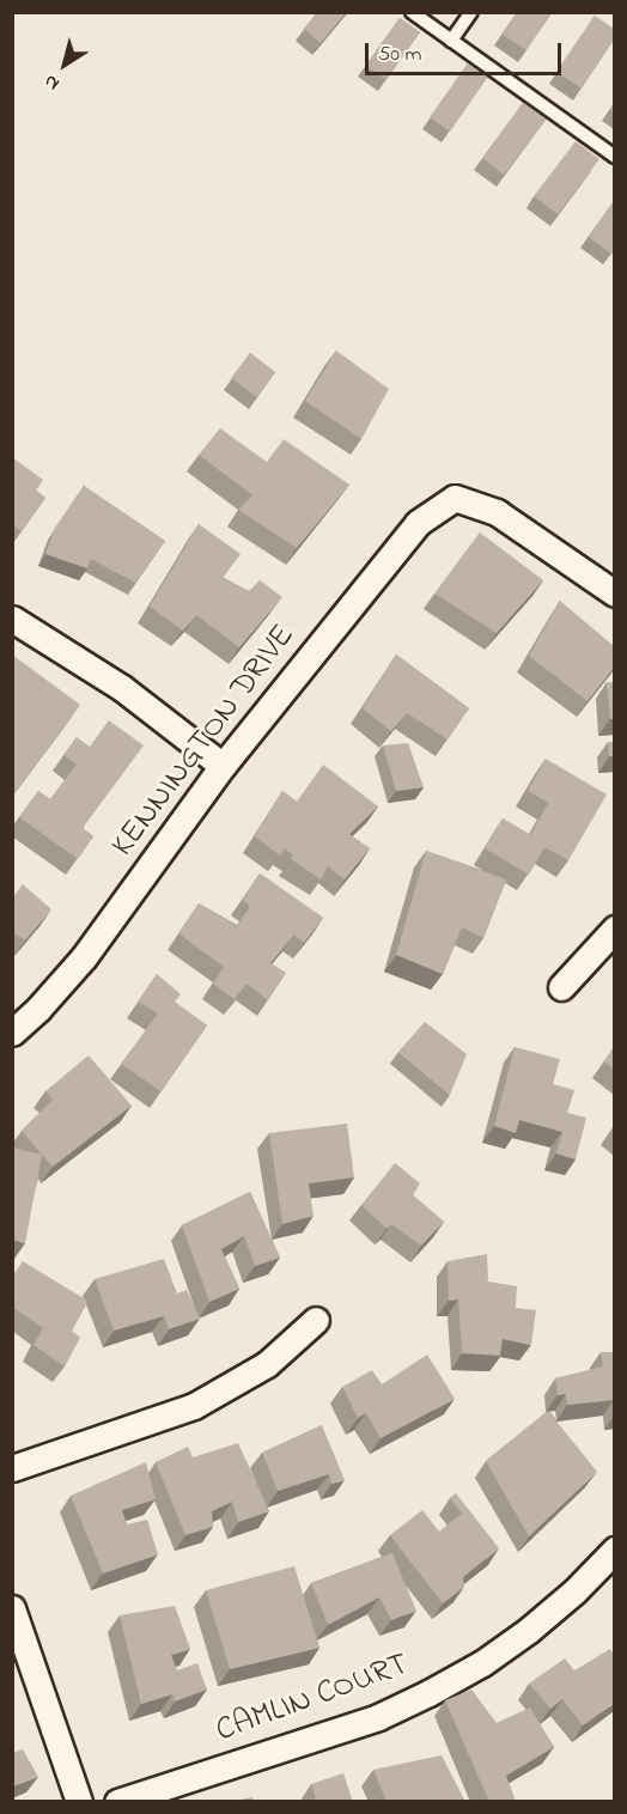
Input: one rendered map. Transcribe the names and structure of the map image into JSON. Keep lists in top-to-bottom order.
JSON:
{
  "streets": {
    "street": ["KENNINGTON DRIVE", "CAMLIN COURT"]
  },
  "scale_bar": "50 m",
  "north": "bottom left"
}
